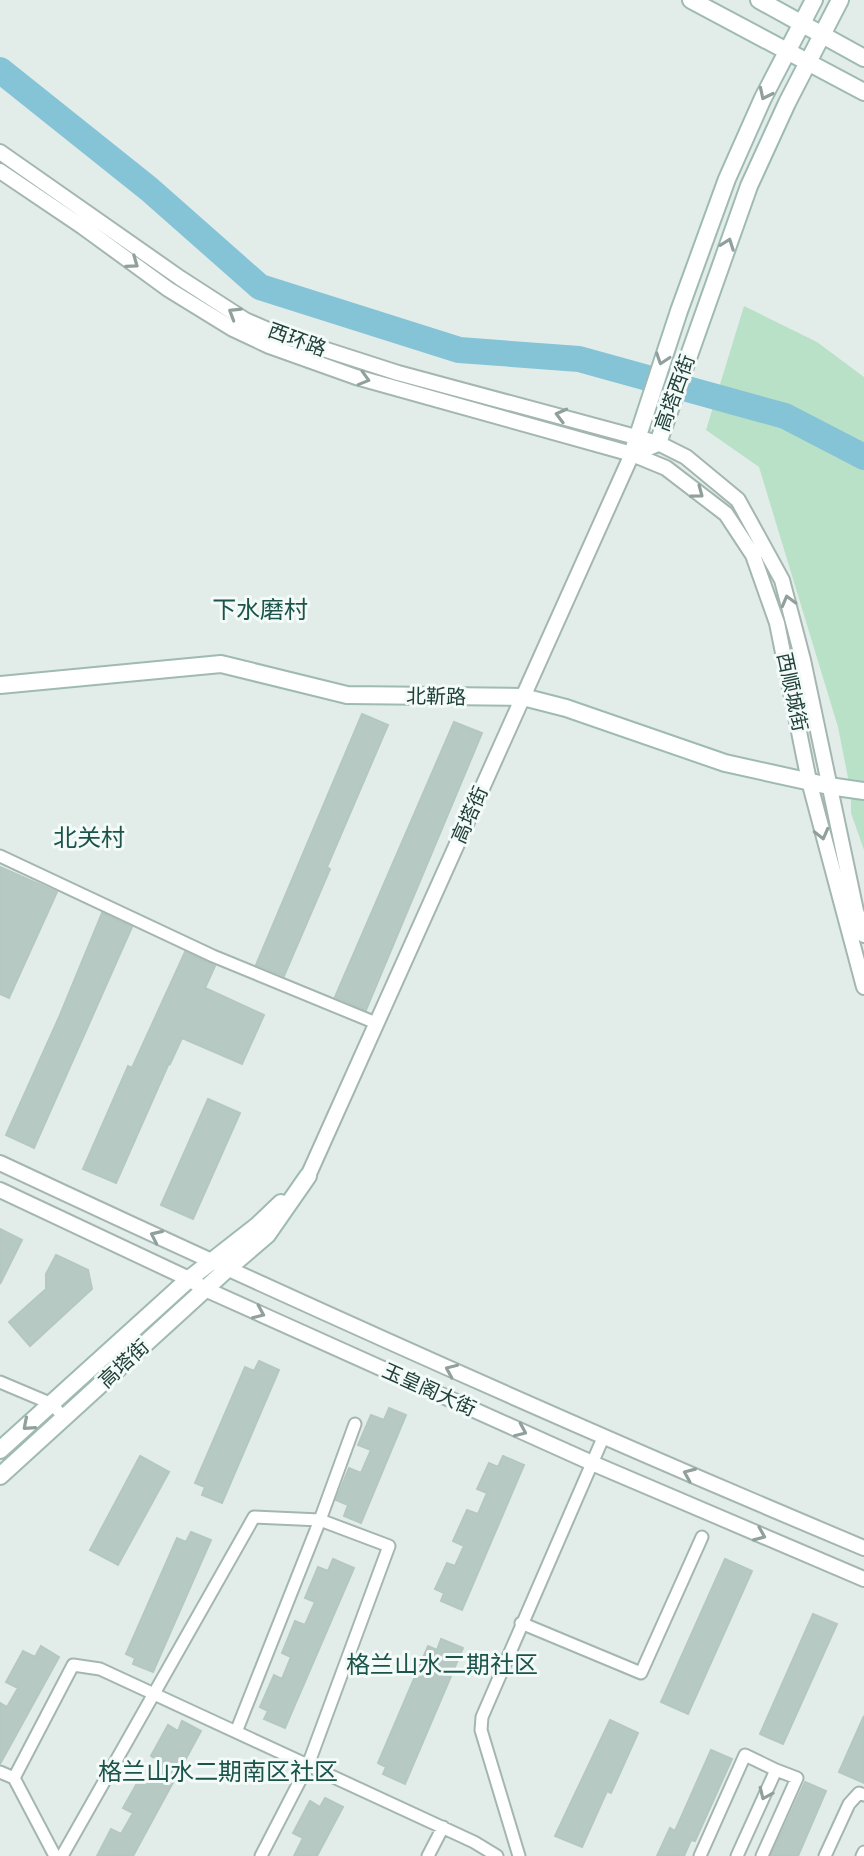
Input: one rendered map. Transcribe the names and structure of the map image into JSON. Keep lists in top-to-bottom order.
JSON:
{
  "streets": {
    "main road": ["高塔西街", "北靳路", "高塔街"],
    "street": ["西环路", "西顺城街", "玉皇阁大街"]
  },
  "crossings": [
    ["西环路", "高塔西街"],
    ["西环路", "西顺城街"],
    ["西环路", "高塔街"],
    ["高塔西街", "西顺城街"],
    ["高塔西街", "高塔街"],
    ["西顺城街", "北靳路"],
    ["西顺城街", "高塔街"],
    ["北靳路", "高塔街"],
    ["高塔街", "玉皇阁大街"]
  ],
  "districts": [
    "下水磨村",
    "北关村",
    "格兰山水二期社区",
    "格兰山水二期南区社区"
  ]
}
